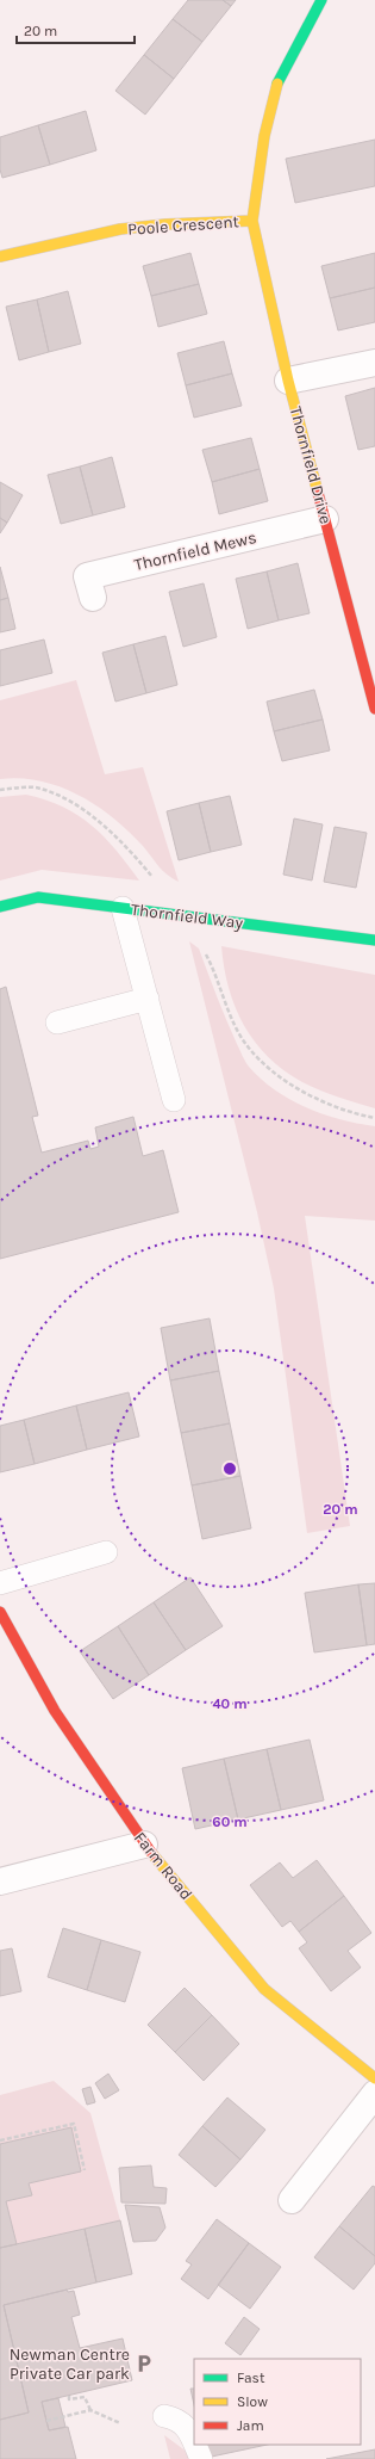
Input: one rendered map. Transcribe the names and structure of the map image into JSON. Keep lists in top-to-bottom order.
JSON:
{
  "streets": {
    "street": [
      "Poole Crescent",
      "Thornfield Drive",
      "Thornfield Mews",
      "Thornfield Way",
      "Farm Road"
    ]
  },
  "crossings": [
    ["Poole Crescent", "Thornfield Drive"],
    ["Thornfield Drive", "Thornfield Mews"]
  ],
  "places": {
    "parking": ["Newman Centre Private Car park"]
  },
  "legend": ["Fast", "Slow", "Jam"],
  "scale_bar": "20 m",
  "rings": ["20 m", "40 m", "60 m"]
}
